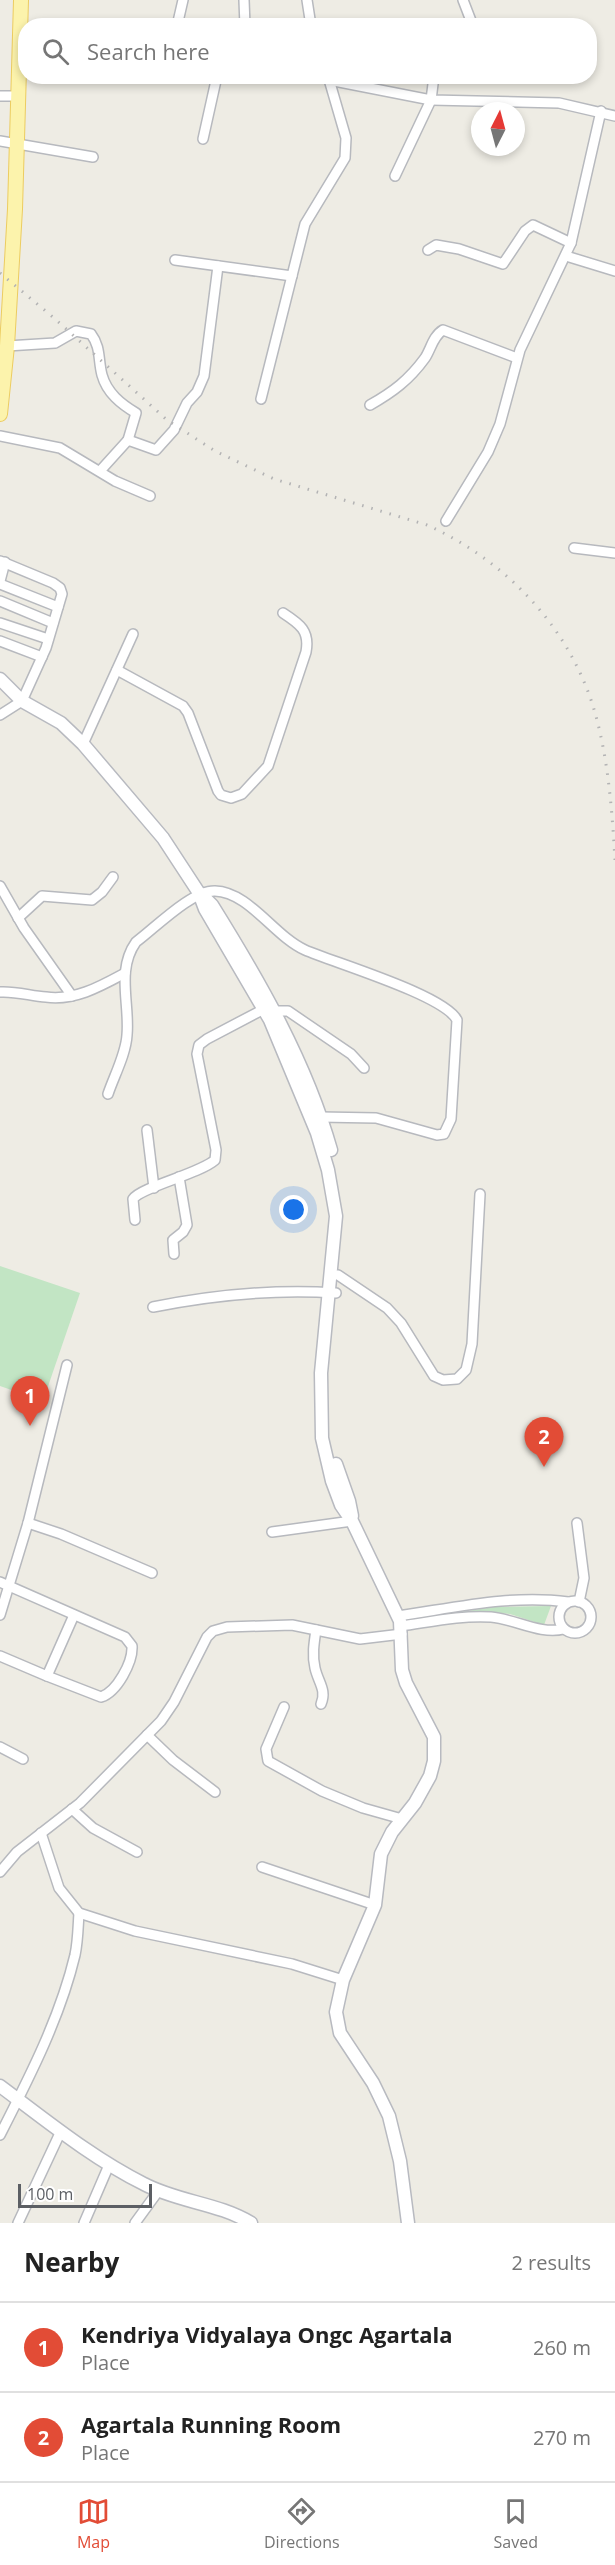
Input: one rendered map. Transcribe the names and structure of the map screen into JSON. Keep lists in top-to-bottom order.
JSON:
{
  "scale_bar": "100 m",
  "north": "top",
  "page": {
    "search": "Search here",
    "pins": ["1", "2"],
    "scale": "100 m",
    "heading": ["Nearby", "2 results"],
    "list": [
      {
        "mark": "1",
        "name": "Kendriya Vidyalaya Ongc Agartala",
        "note": "Place",
        "value": "260 m"
      },
      {
        "mark": "2",
        "name": "Agartala Running Room",
        "note": "Place",
        "value": "270 m"
      }
    ],
    "nav": ["Map", "Directions", "Saved"]
  }
}
